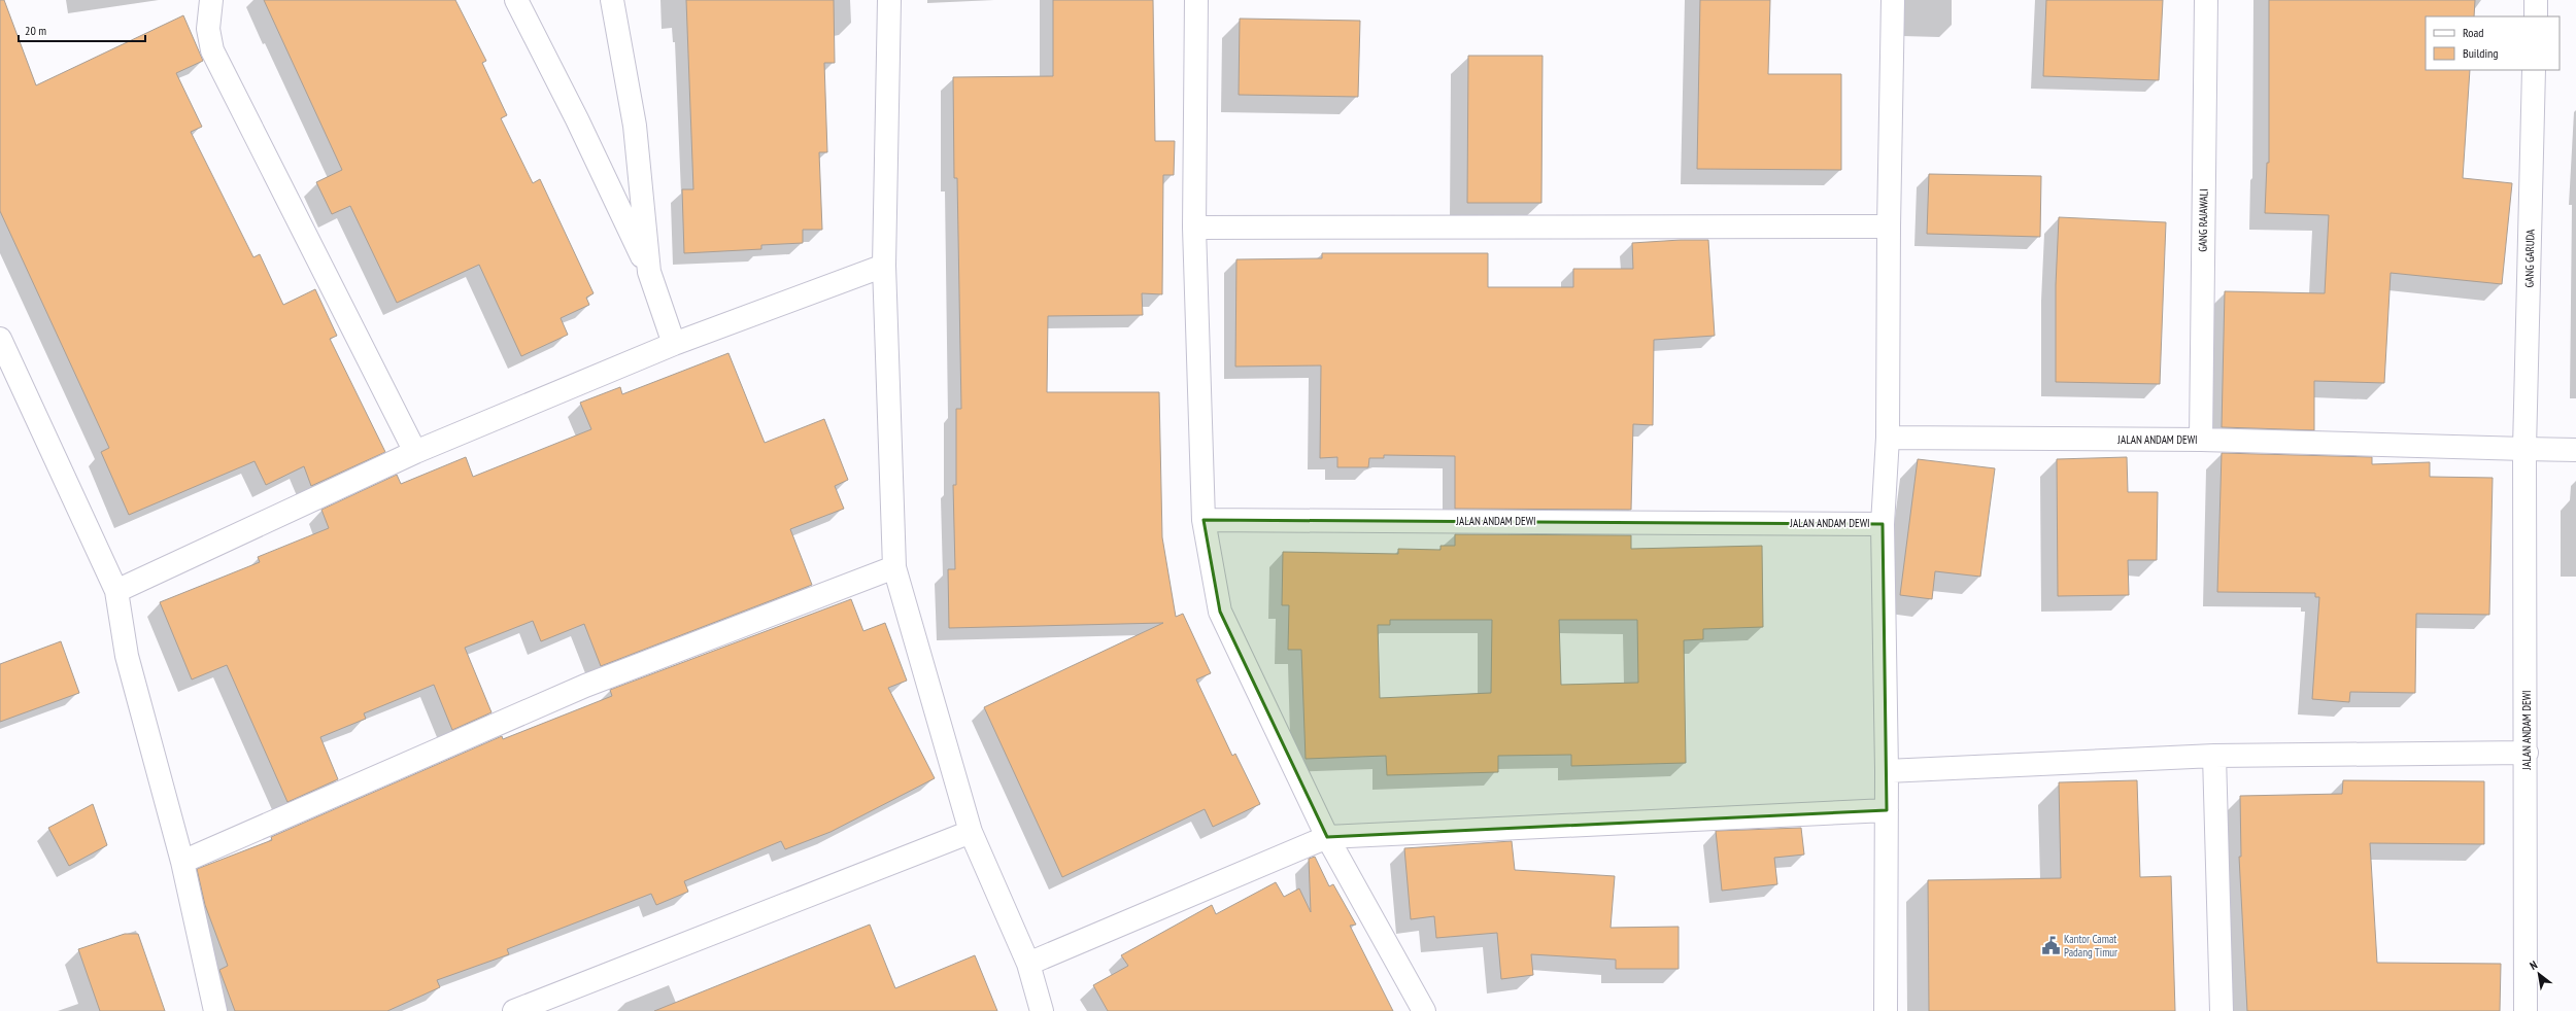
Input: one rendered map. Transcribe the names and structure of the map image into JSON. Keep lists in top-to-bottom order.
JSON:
{
  "streets": {
    "street": ["GANG RAJAWALI", "GANG GARUDA", "JALAN ANDAM DEWI"]
  },
  "crossings": [
    ["GANG RAJAWALI", "JALAN ANDAM DEWI"],
    ["GANG GARUDA", "JALAN ANDAM DEWI"]
  ],
  "places": {
    "public building": ["Kantor Camat Padang Timur"]
  },
  "legend": ["Road", "Building"],
  "scale_bar": "20 m",
  "north": "top left"
}
